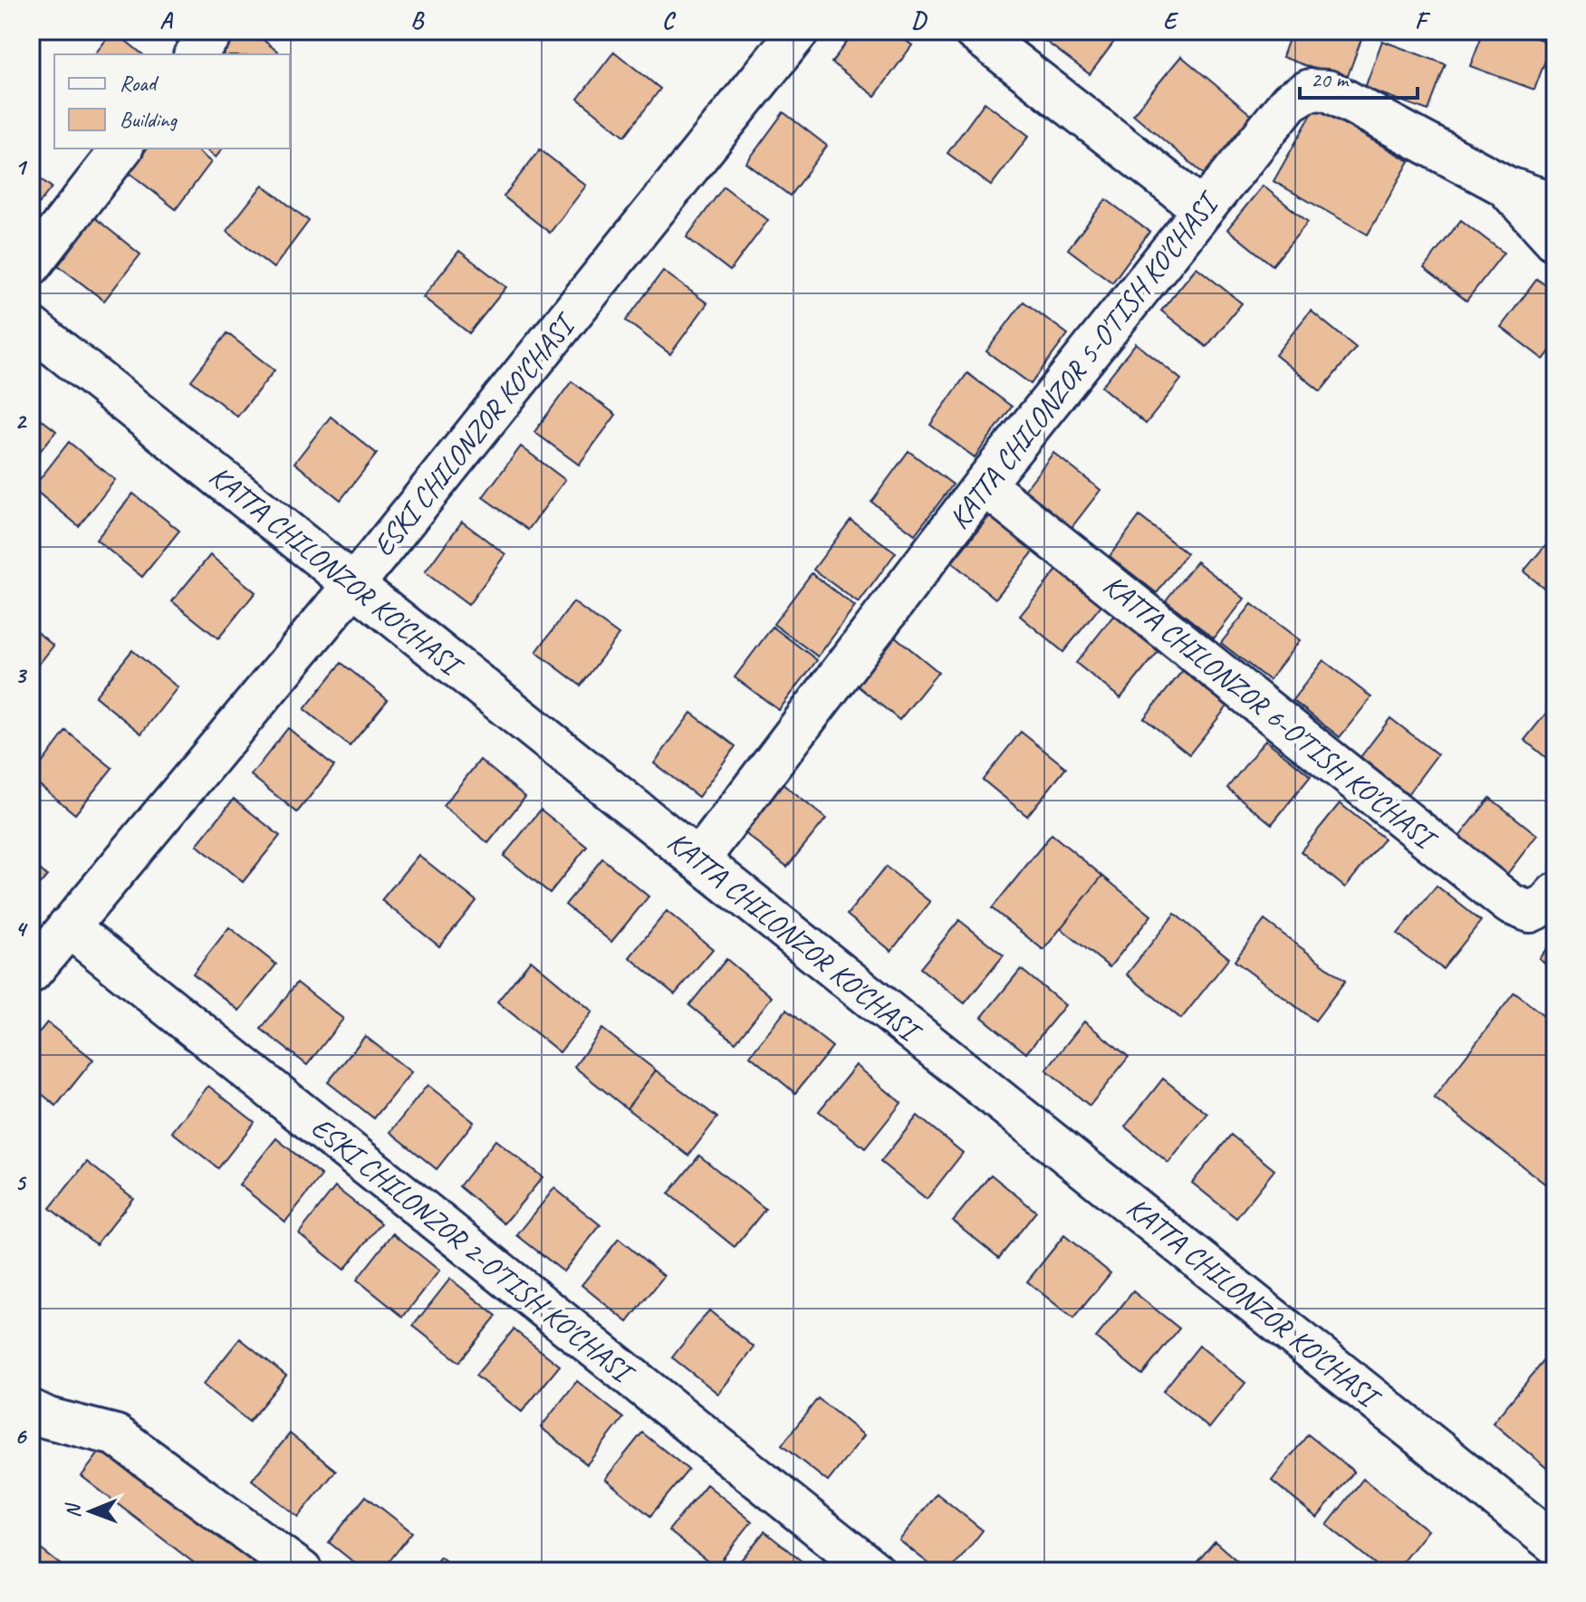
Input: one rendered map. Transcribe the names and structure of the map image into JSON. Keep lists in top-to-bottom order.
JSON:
{
  "streets": {
    "street": [
      "KATTA CHILONZOR 5-O'TISH KO'CHASI",
      "ESKI CHILONZOR KO'CHASI",
      "KATTA CHILONZOR KO'CHASI",
      "KATTA CHILONZOR 6-O'TISH KO'CHASI",
      "ESKI CHILONZOR 2-O'TISH KO'CHASI"
    ]
  },
  "crossings": [
    ["KATTA CHILONZOR 5-O'TISH KO'CHASI", "KATTA CHILONZOR KO'CHASI"],
    ["KATTA CHILONZOR 5-O'TISH KO'CHASI", "KATTA CHILONZOR 6-O'TISH KO'CHASI"],
    ["ESKI CHILONZOR KO'CHASI", "KATTA CHILONZOR KO'CHASI"],
    ["ESKI CHILONZOR KO'CHASI", "ESKI CHILONZOR 2-O'TISH KO'CHASI"]
  ],
  "legend": ["Road", "Building"],
  "scale_bar": "20 m",
  "north": "left",
  "grid": {
    "columns": [
      "A",
      "B",
      "C",
      "D",
      "E",
      "F"
    ],
    "rows": [
      "1",
      "2",
      "3",
      "4",
      "5",
      "6"
    ]
  }
}
